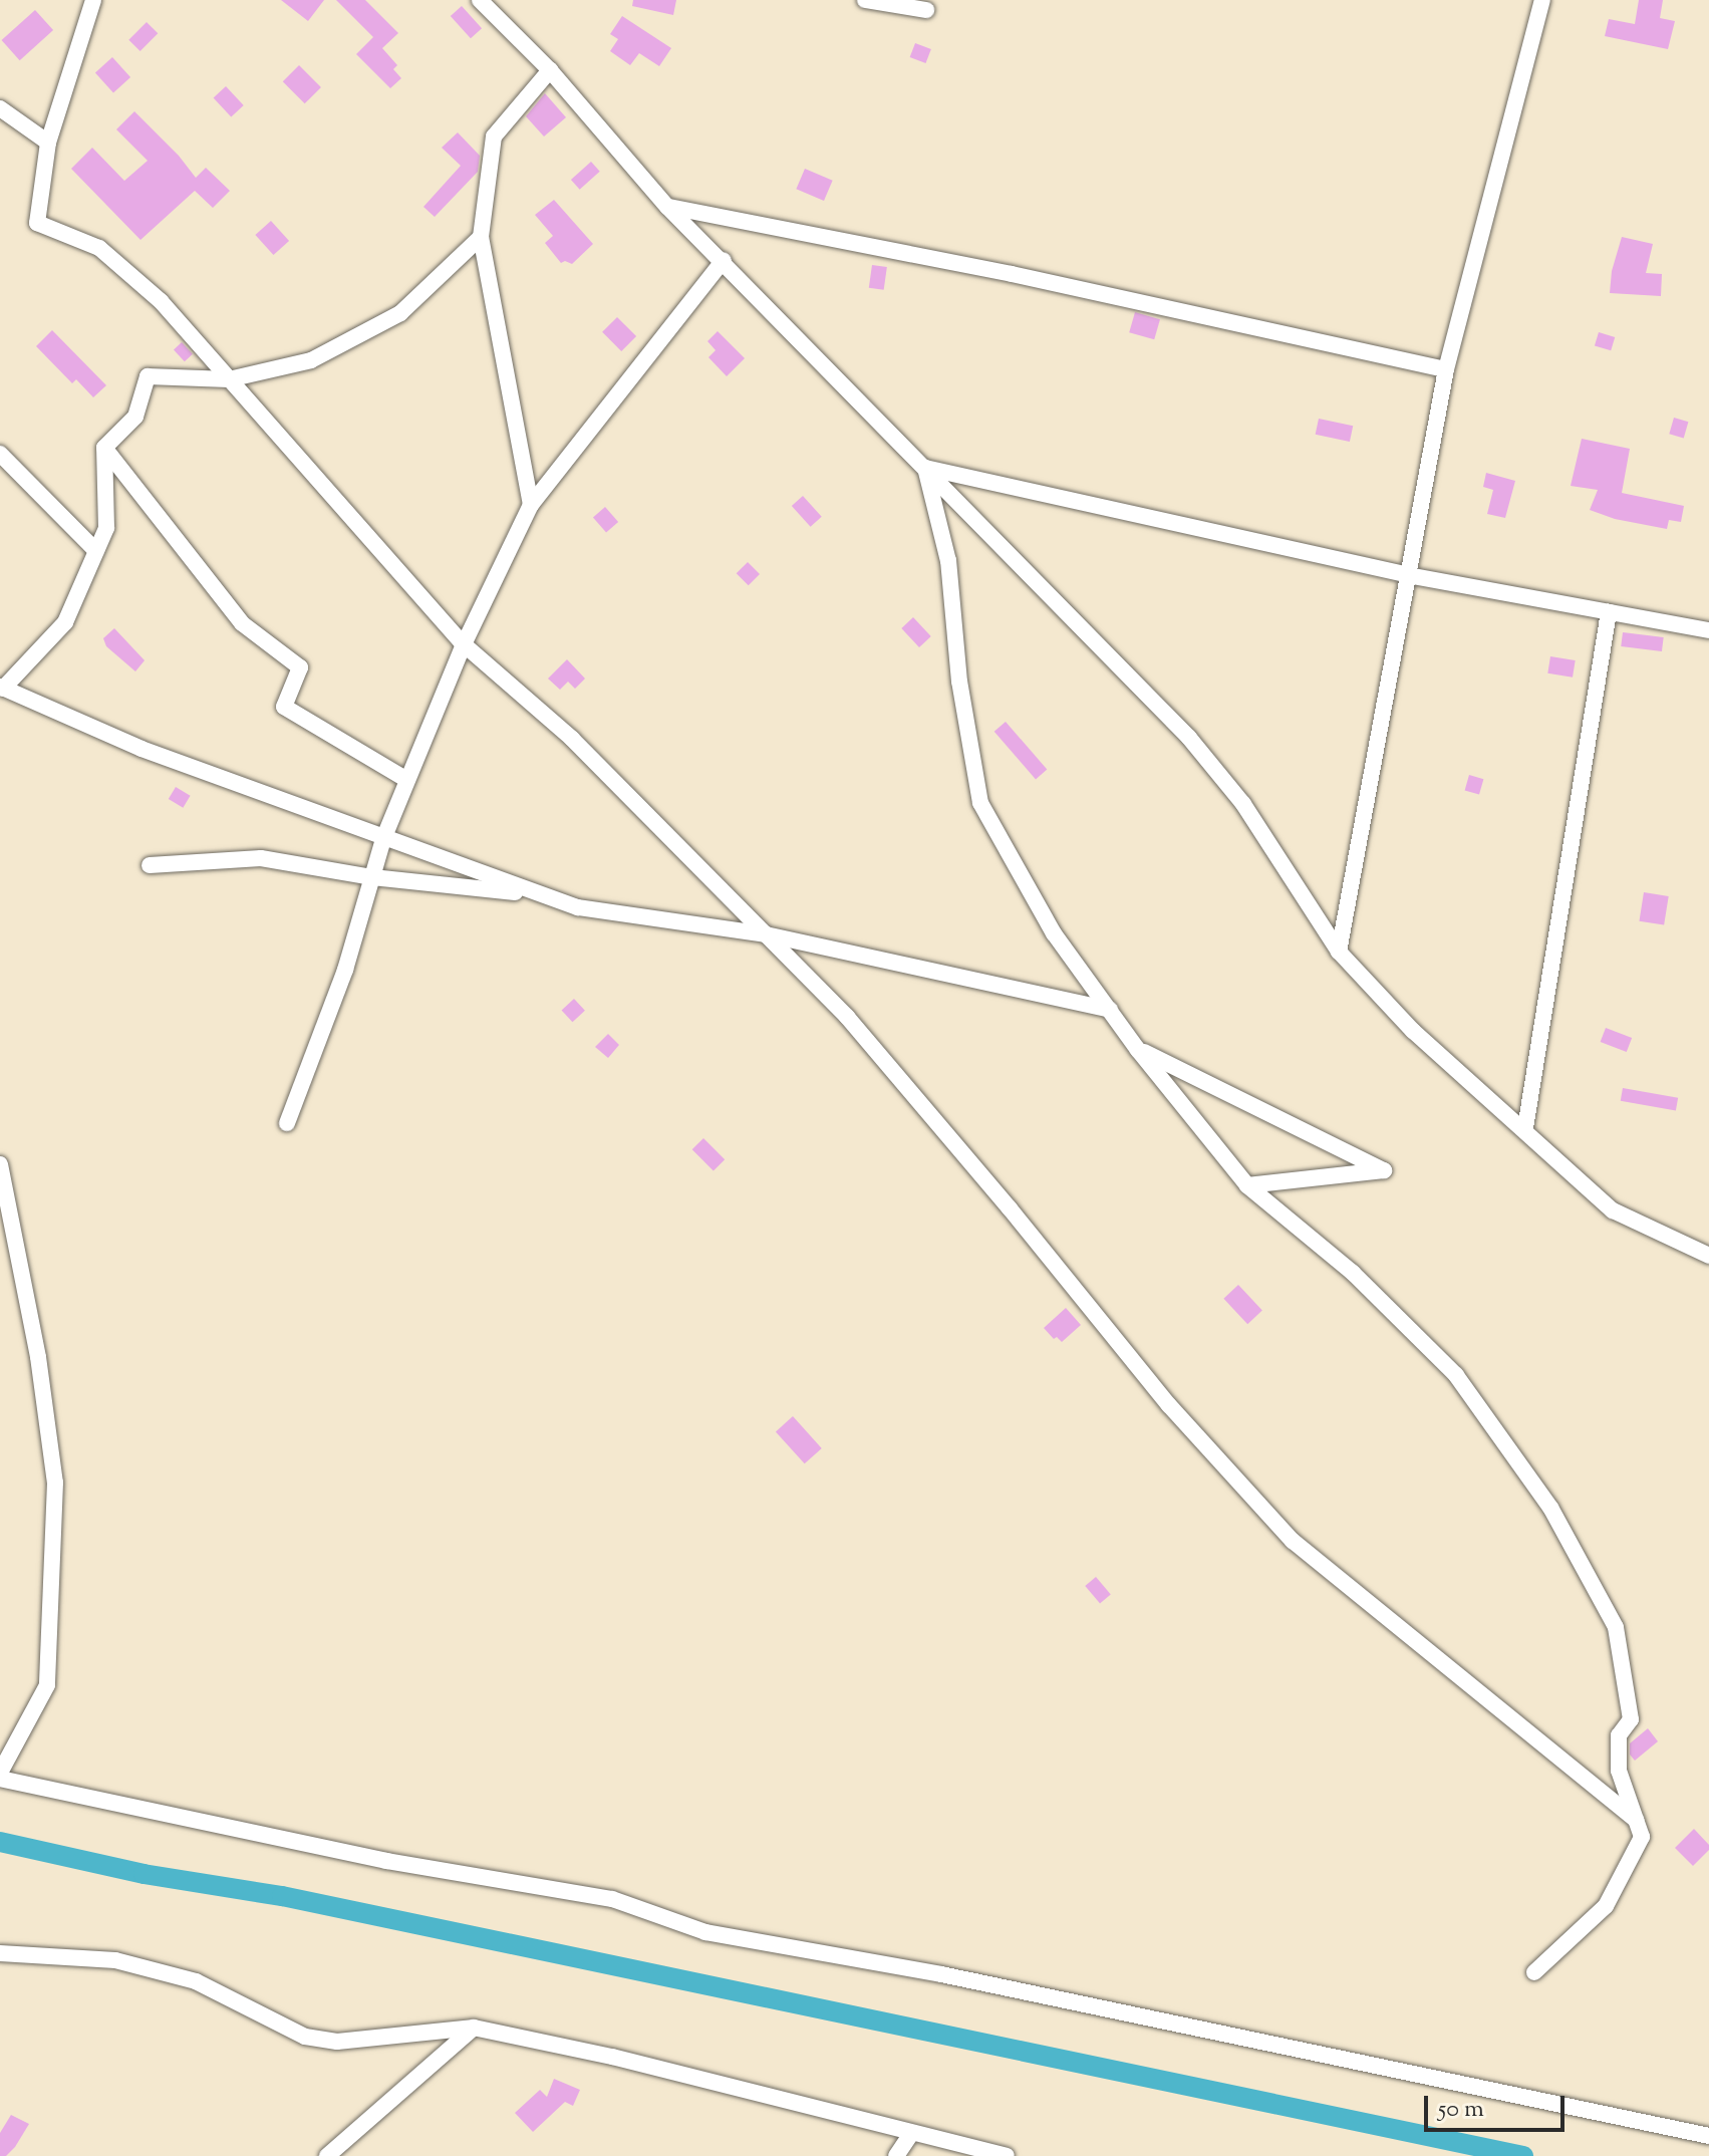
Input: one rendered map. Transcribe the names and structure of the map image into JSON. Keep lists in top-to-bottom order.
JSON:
{
  "scale_bar": "50 m"
}
